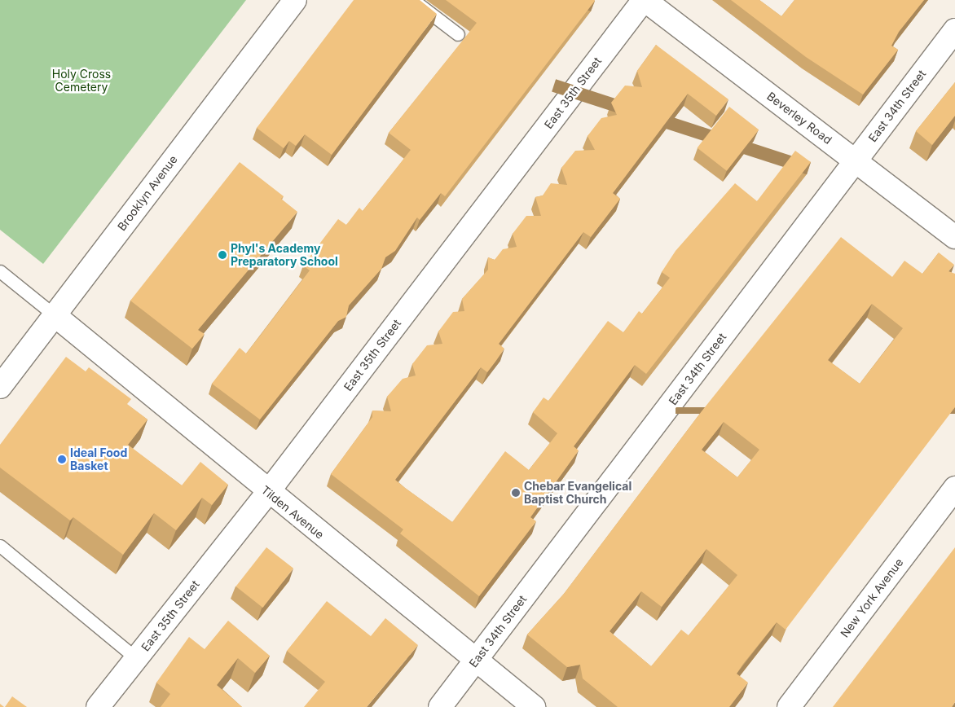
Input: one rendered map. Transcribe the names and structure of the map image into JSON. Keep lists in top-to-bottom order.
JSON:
{
  "streets": {
    "street": [
      "East 35th Street",
      "East 34th Street",
      "Beverley Road",
      "Brooklyn Avenue",
      "Tilden Avenue",
      "New York Avenue"
    ]
  },
  "crossings": [
    ["East 35th Street", "Beverley Road"],
    ["East 35th Street", "Tilden Avenue"],
    ["East 34th Street", "Beverley Road"],
    ["East 34th Street", "Tilden Avenue"],
    ["Brooklyn Avenue", "Tilden Avenue"]
  ],
  "parks": ["Holy Cross Cemetery"],
  "places": ["Phyl's Academy Preparatory School", "Ideal Food Basket", "Chebar Evangelical Baptist Church"]
}
